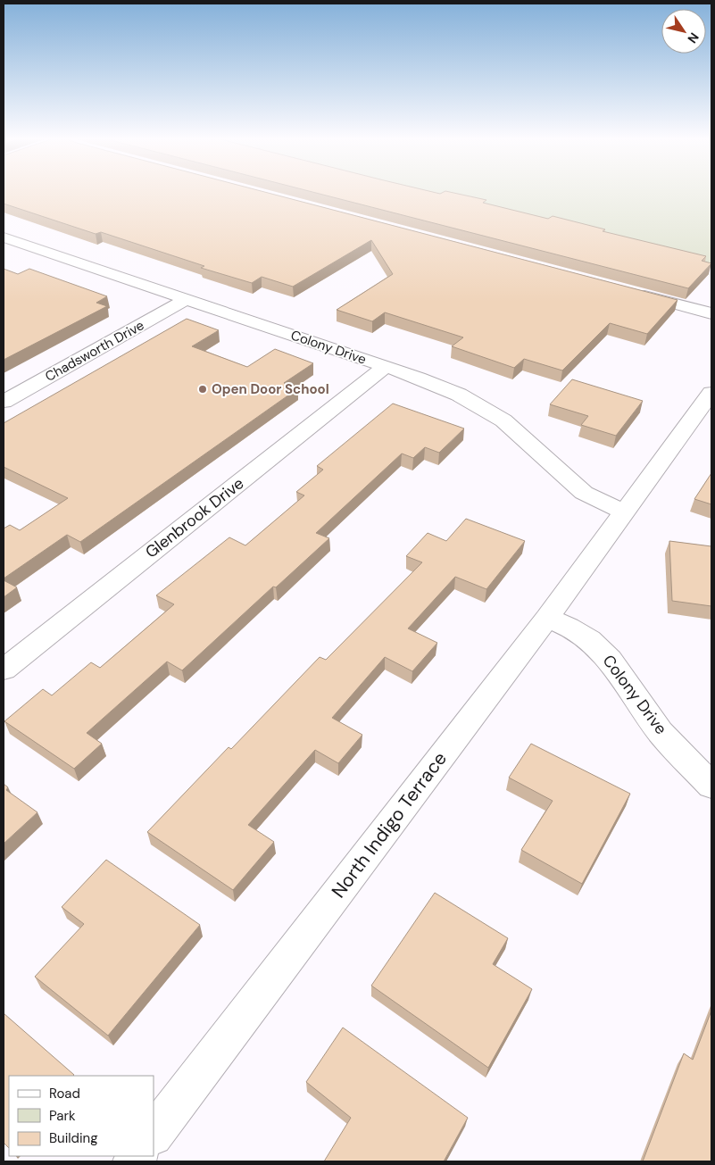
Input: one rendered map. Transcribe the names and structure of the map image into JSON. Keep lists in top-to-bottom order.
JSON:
{
  "streets": {
    "street": [
      "Colony Drive",
      "Chadsworth Drive",
      "Glenbrook Drive",
      "North Indigo Terrace"
    ]
  },
  "crossings": [
    ["Colony Drive", "Chadsworth Drive"],
    ["Colony Drive", "Glenbrook Drive"],
    ["Colony Drive", "North Indigo Terrace"]
  ],
  "places": ["Open Door School"],
  "legend": ["Road", "Park", "Building"],
  "north": "bottom right"
}
